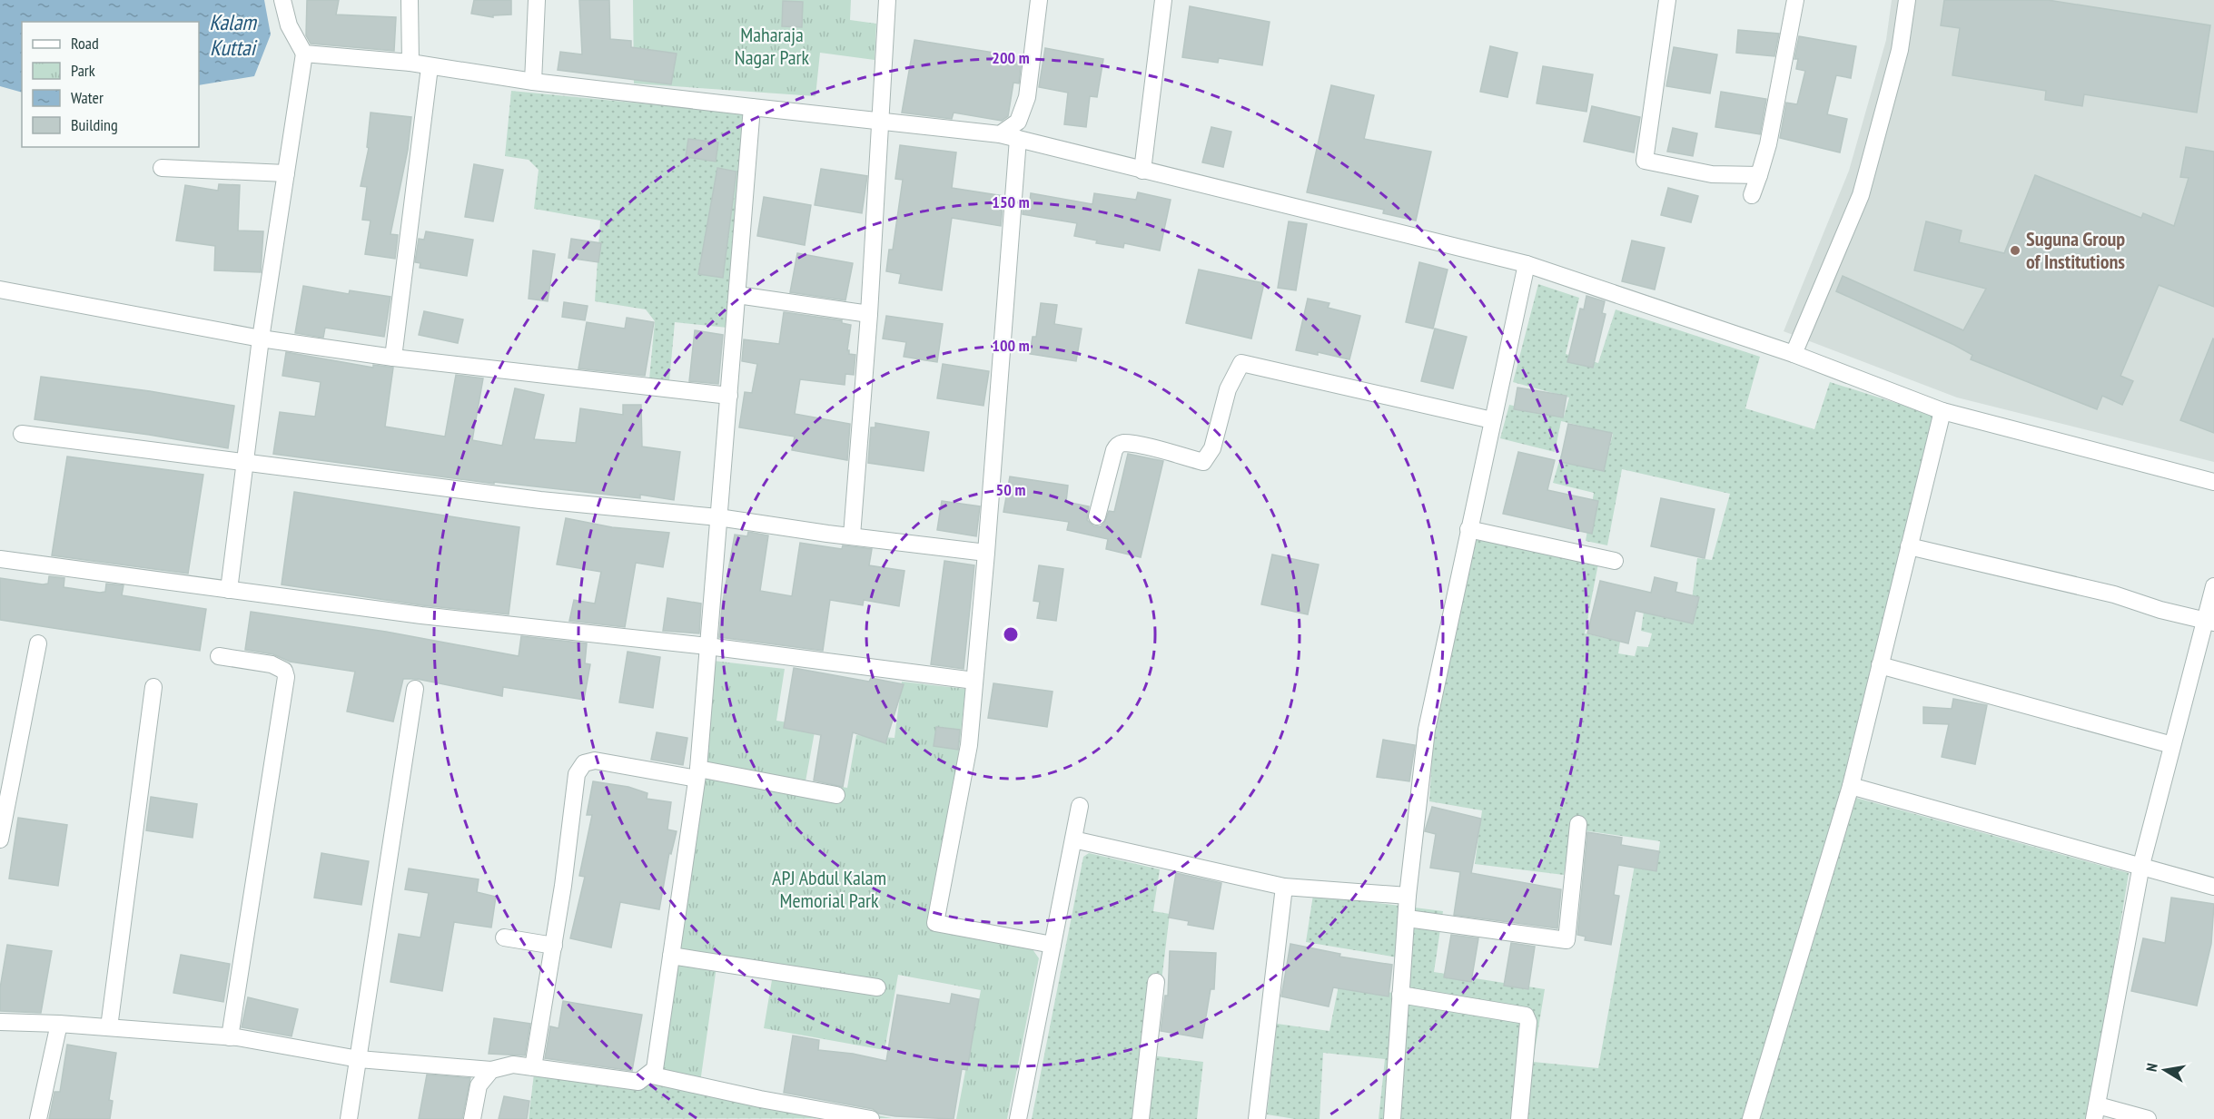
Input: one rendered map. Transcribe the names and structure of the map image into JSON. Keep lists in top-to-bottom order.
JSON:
{
  "water": ["Kalam Kuttai"],
  "parks": ["Maharaja Nagar Park", "APJ Abdul Kalam Memorial Park"],
  "places": ["Suguna Group of Institutions"],
  "legend": [
    "Road",
    "Park",
    "Water",
    "Building"
  ],
  "north": "left",
  "rings": [
    "200 m",
    "150 m",
    "100 m",
    "50 m"
  ]
}
